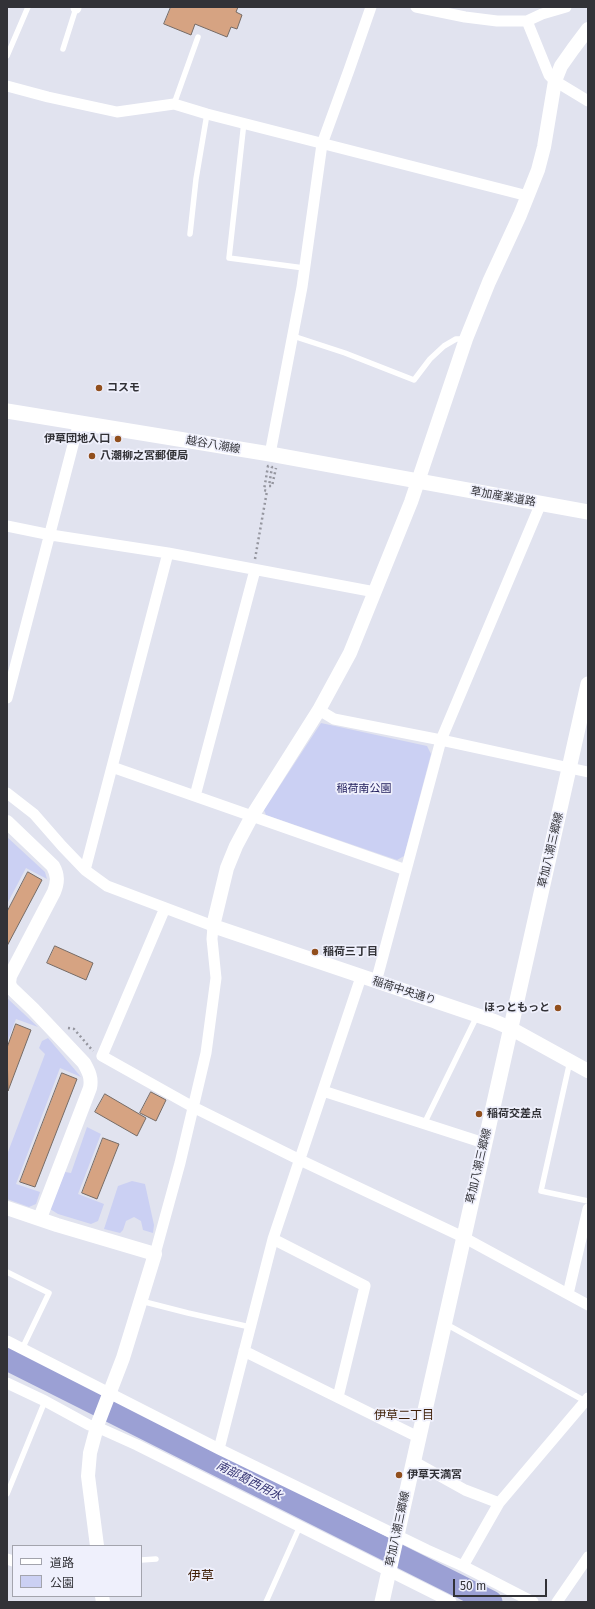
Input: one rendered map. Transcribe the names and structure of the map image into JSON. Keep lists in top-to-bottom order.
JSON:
{
  "streets": {
    "main road": ["越谷八潮線", "草加産業道路", "草加八潮三郷線"],
    "street": ["稲荷中央通り"]
  },
  "crossings": [
    ["越谷八潮線", "草加産業道路"],
    ["草加八潮三郷線", "稲荷中央通り"]
  ],
  "districts": ["伊草二丁目", "伊草"],
  "water": ["南部葛西用水"],
  "parks": ["稲荷南公園"],
  "places": [
    "コスモ",
    "伊草団地入口",
    "八潮柳之宮郵便局",
    "稲荷三丁目",
    "ほっともっと",
    "稲荷交差点",
    "伊草天満宮"
  ],
  "legend": ["道路", "公園"],
  "scale_bar": "50 m"
}
